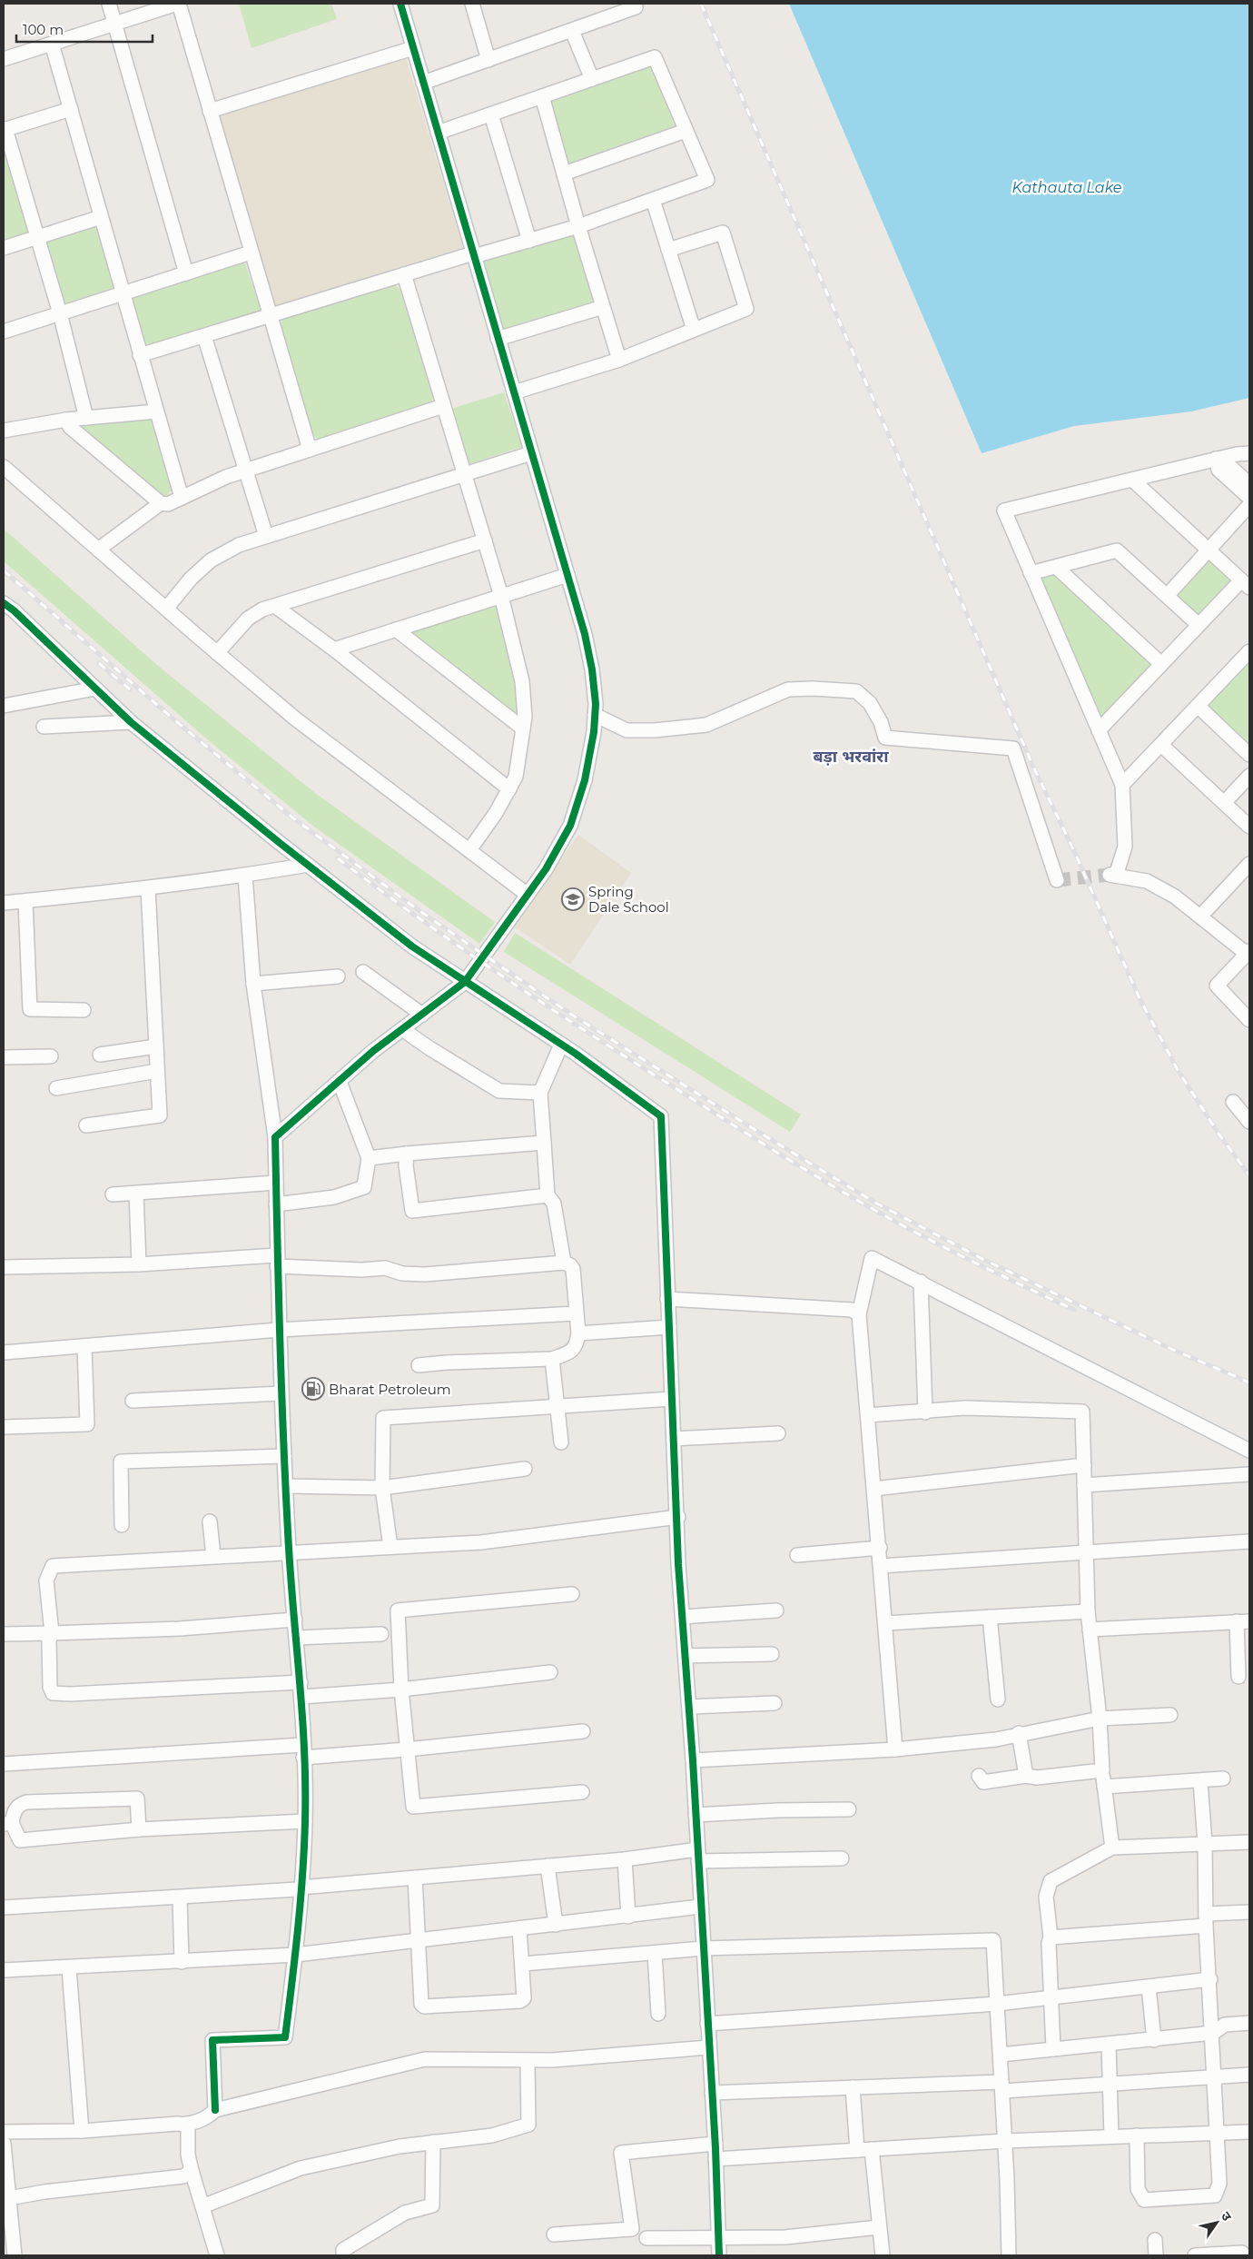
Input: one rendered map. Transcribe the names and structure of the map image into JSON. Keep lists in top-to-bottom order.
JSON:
{
  "districts": ["बड़ा भरवांरा"],
  "water": ["Kathauta Lake"],
  "places": {
    "school or university": ["Spring Dale School"],
    "fuel station": ["Bharat Petroleum"]
  },
  "scale_bar": "100 m",
  "north": "top right"
}
